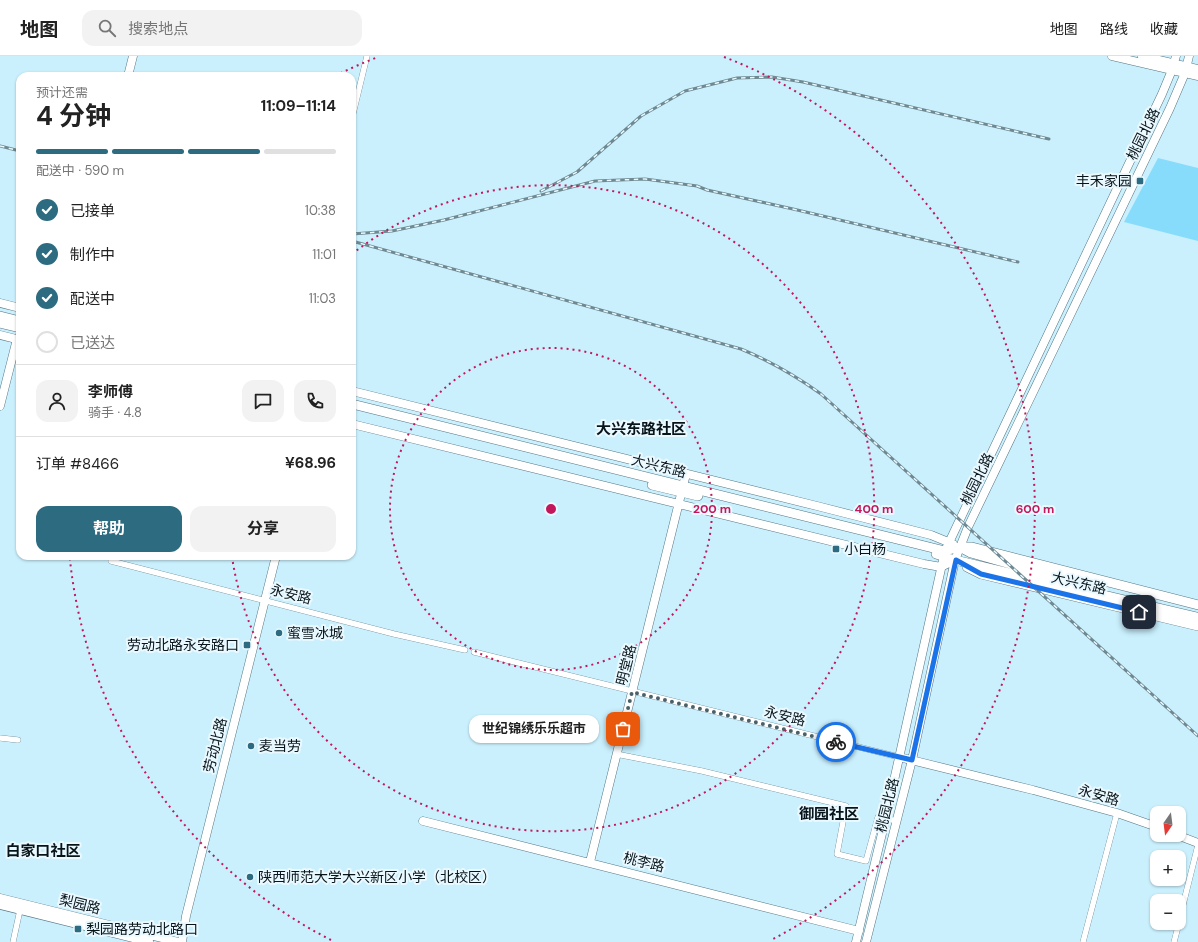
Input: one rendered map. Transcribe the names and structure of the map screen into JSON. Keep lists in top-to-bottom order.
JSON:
{
  "streets": {
    "main road": [
      "桃园北路",
      "大兴东路",
      "永安路",
      "明堂路",
      "劳动北路",
      "桃李路",
      "梨园路"
    ]
  },
  "crossings": [
    ["桃园北路", "大兴东路"],
    ["桃园北路", "永安路"],
    ["桃园北路", "桃李路"],
    ["大兴东路", "明堂路"],
    ["永安路", "明堂路"],
    ["永安路", "劳动北路"],
    ["明堂路", "桃李路"]
  ],
  "districts": ["大兴东路社区", "御园社区", "白家口社区"],
  "places": {
    "transit": [
      "丰禾家园",
      "小白杨",
      "劳动北路永安路口",
      "梨园路劳动北路口"
    ],
    "other": [
      "蜜雪冰城",
      "世纪锦绣乐乐超市",
      "麦当劳",
      "陕西师范大学大兴新区小学（北校区）"
    ]
  },
  "north": "bottom",
  "page": {
    "header": "地图",
    "search": "搜索地点",
    "nav": ["地图", "路线", "收藏"],
    "heading": ["4 分钟", "预计还需", "11:09–11:14"],
    "panel": [
      "李师傅",
      "骑手 · 4.8",
      "订单 #8466",
      "¥68.96"
    ],
    "bar": "配送中 · 590 m",
    "list": [
      ["已接单", "10:38"],
      ["制作中", "11:01"],
      ["配送中", "11:03"],
      "已送达"
    ],
    "buttons": ["帮助", "分享"],
    "bubble": "世纪锦绣乐乐超市",
    "map_buttons": ["+", "−"]
  },
  "rings": ["200 m", "400 m", "600 m"]
}
